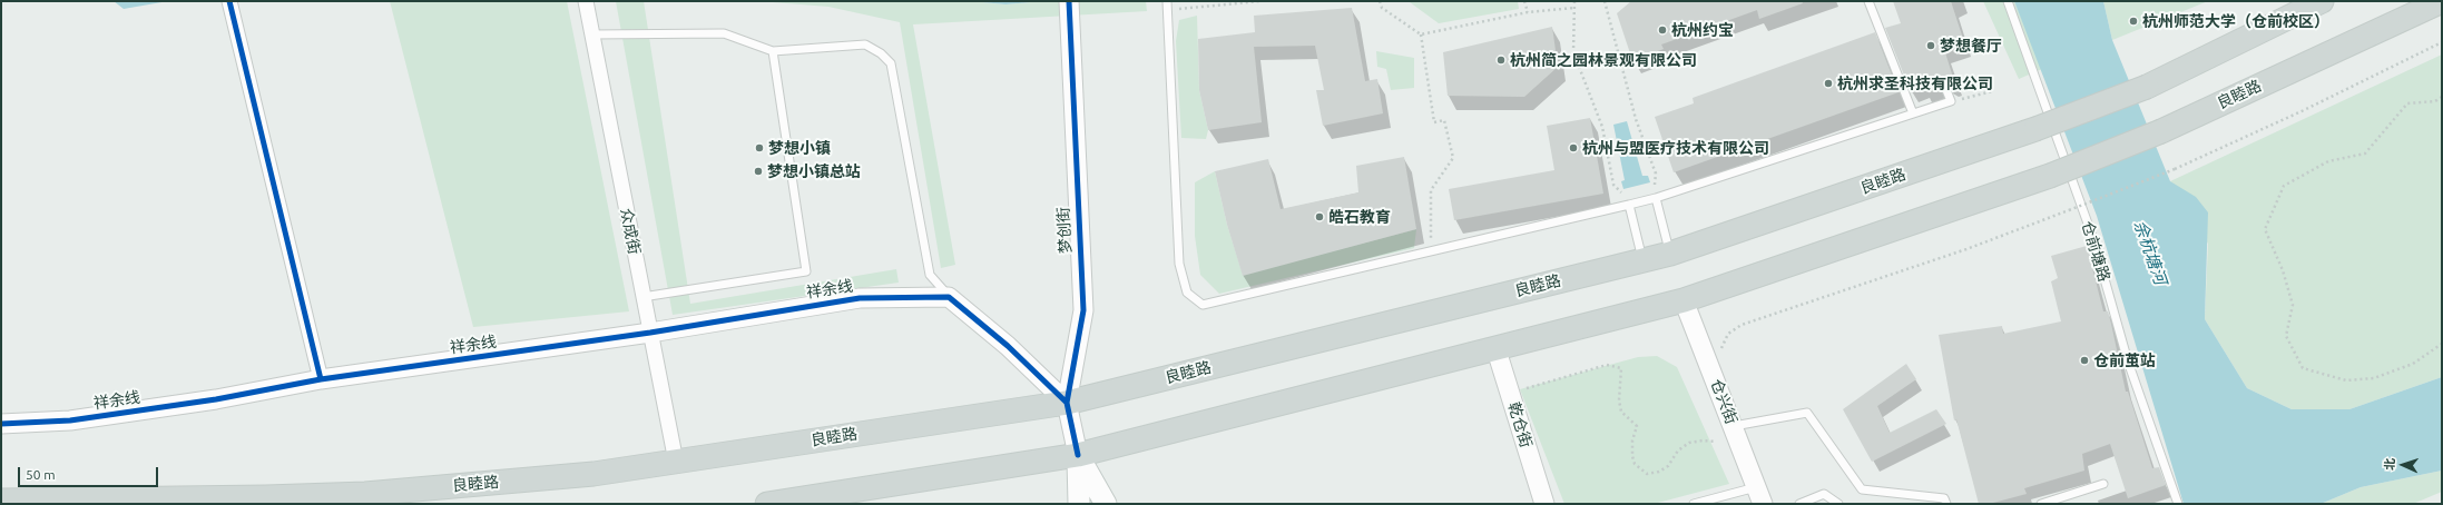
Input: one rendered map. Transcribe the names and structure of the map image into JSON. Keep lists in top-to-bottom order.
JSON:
{
  "streets": {
    "main road": ["良睦路"],
    "street": [
      "梦创街",
      "众成街",
      "祥余线",
      "仓兴街",
      "乾仓街"
    ],
    "lane": ["仓前塘路"]
  },
  "crossings": [
    ["良睦路", "梦创街"],
    ["良睦路", "众成街"],
    ["良睦路", "仓兴街"],
    ["良睦路", "乾仓街"],
    ["众成街", "祥余线"]
  ],
  "water": ["余杭塘河"],
  "places": [
    "杭州师范大学（仓前校区）",
    "杭州约宝",
    "梦想餐厅",
    "杭州简之园林景观有限公司",
    "杭州求圣科技有限公司",
    "梦想小镇",
    "杭州与盟医疗技术有限公司",
    "梦想小镇总站",
    "皓石教育",
    "仓前茧站"
  ],
  "scale_bar": "50 m",
  "north": "left"
}
